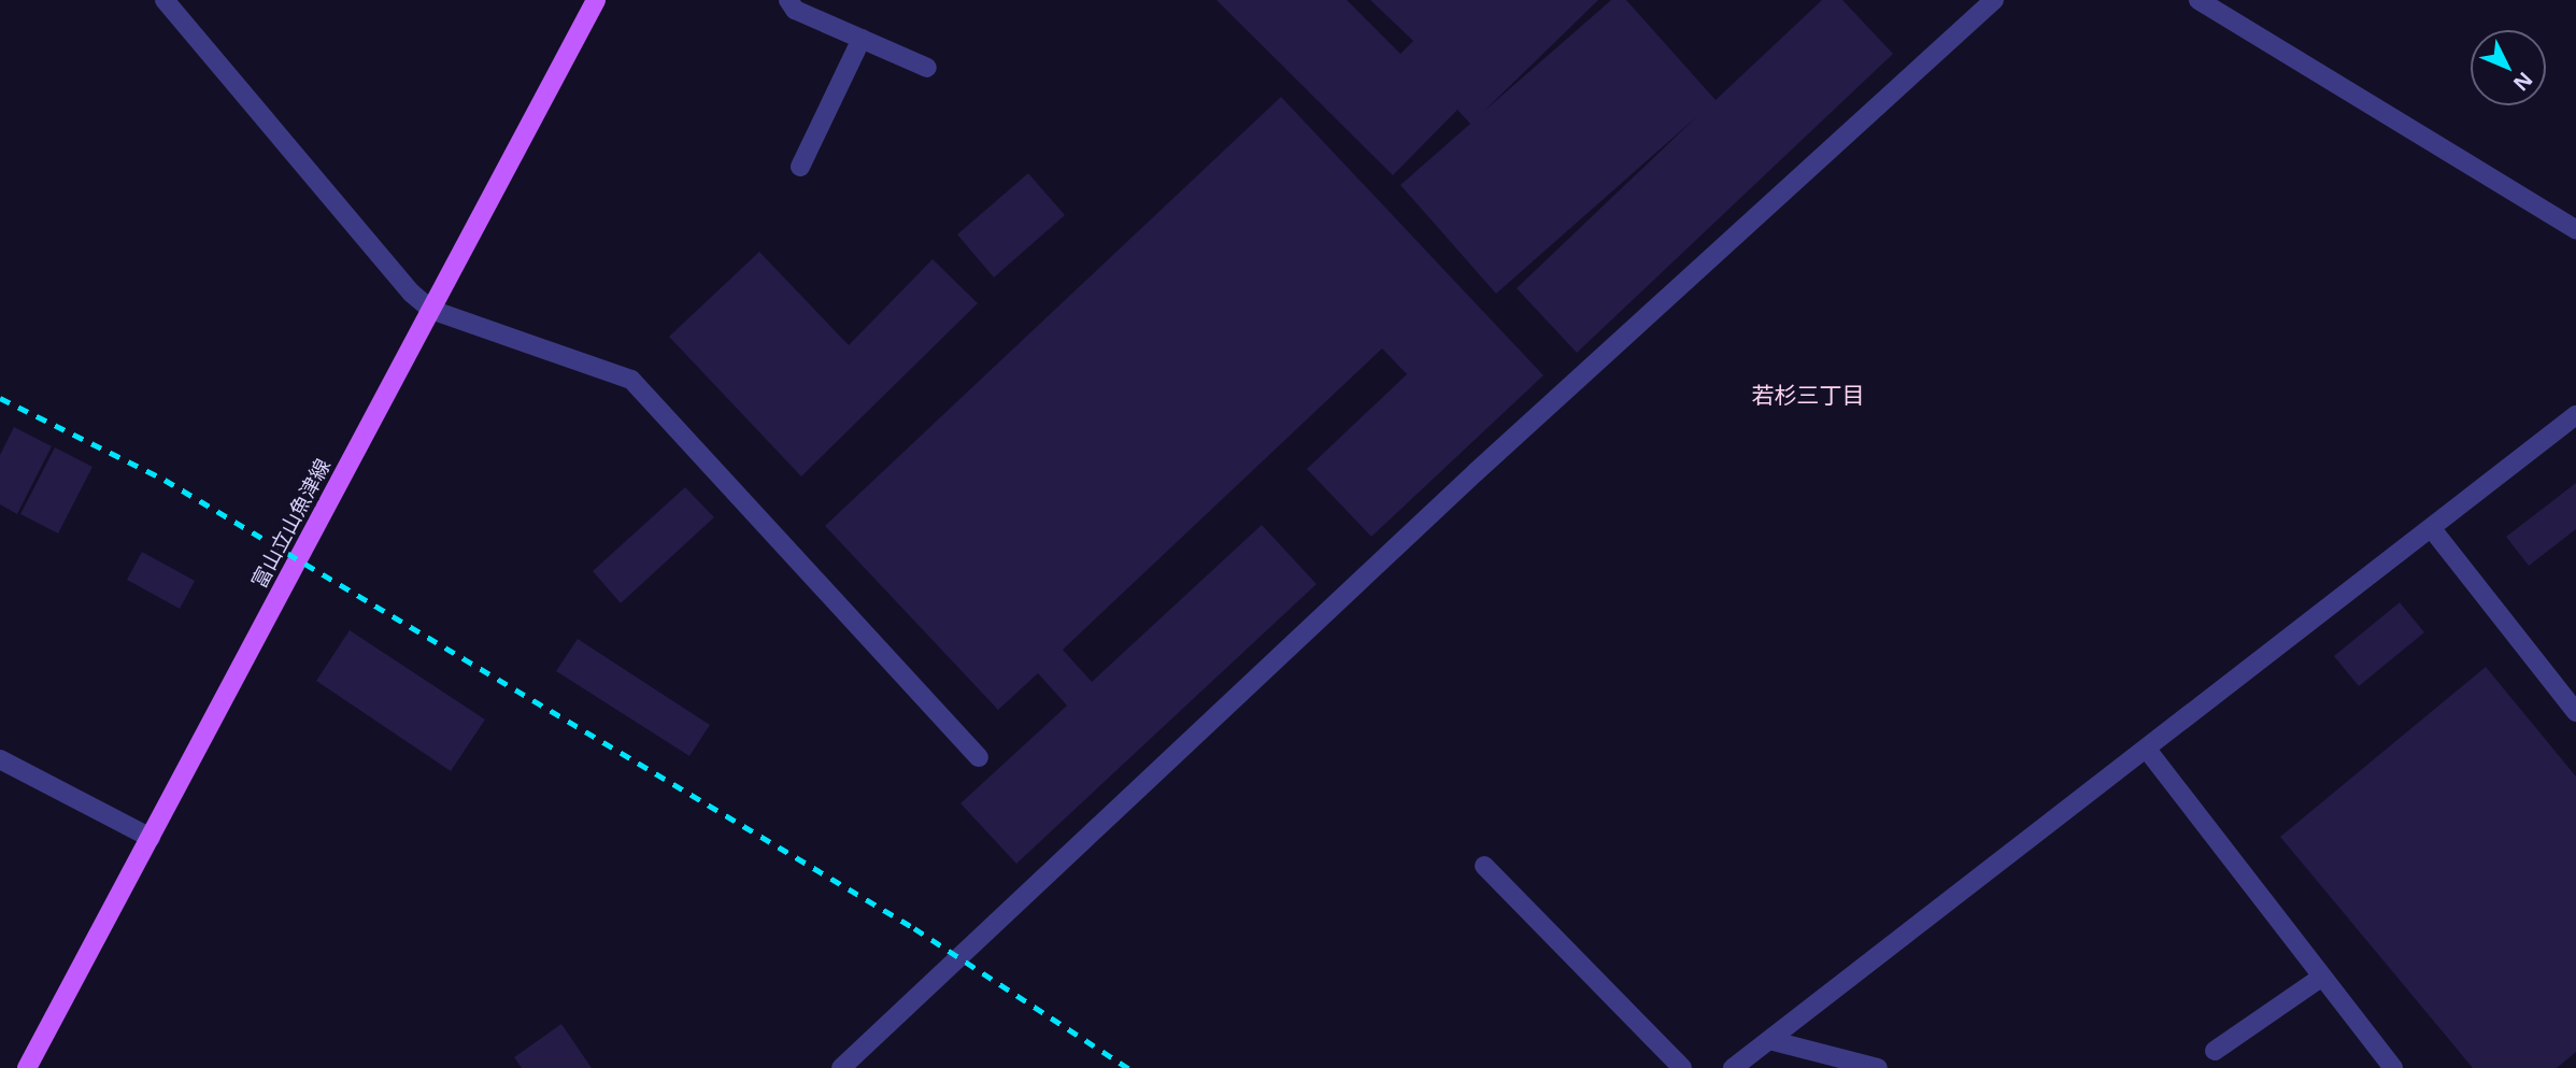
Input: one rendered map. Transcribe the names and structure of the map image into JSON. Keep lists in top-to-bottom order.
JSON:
{
  "streets": {
    "main road": ["富山立山魚津線"]
  },
  "districts": ["若杉三丁目"],
  "north": "bottom right"
}
